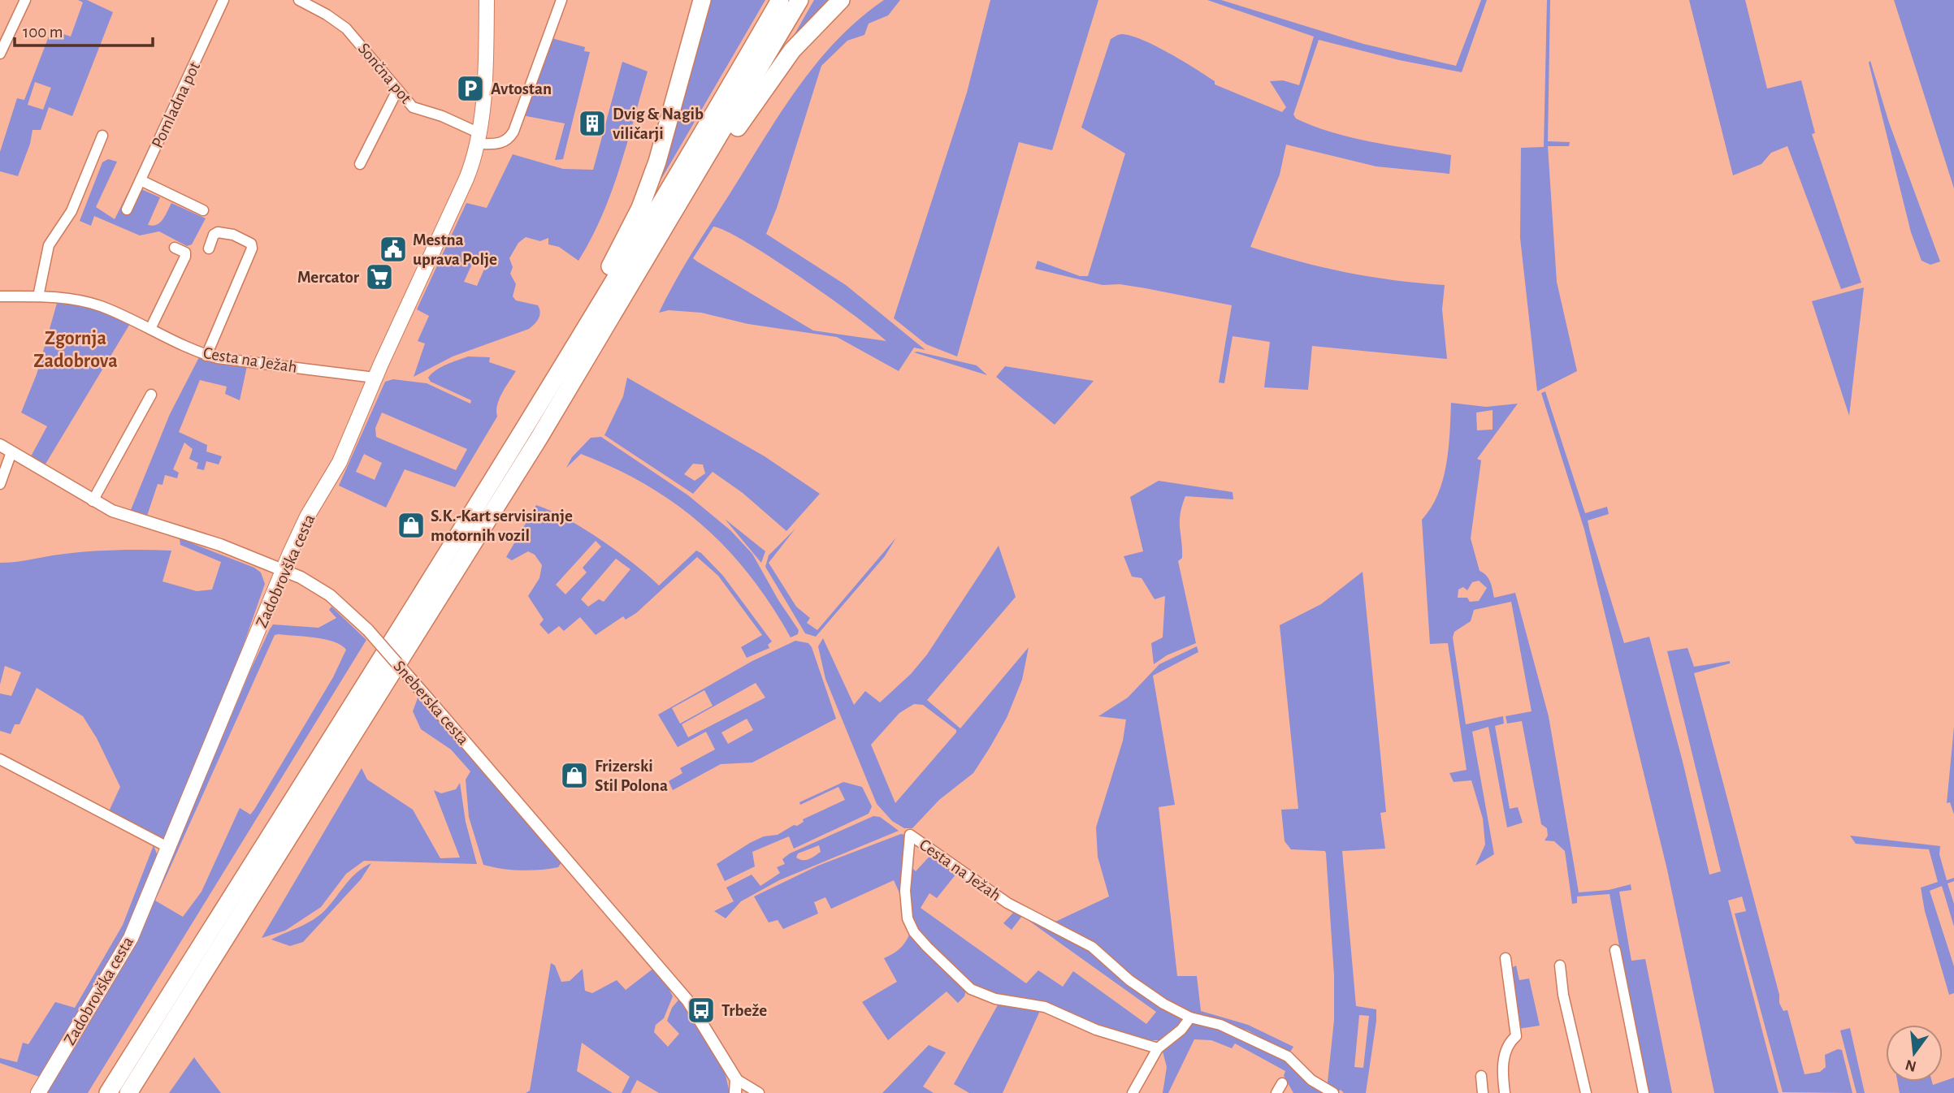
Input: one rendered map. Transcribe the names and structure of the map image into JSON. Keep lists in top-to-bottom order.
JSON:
{
  "streets": {
    "main road": ["Zadobrovška cesta"],
    "street": [
      "Sončna pot",
      "Pomladna pot",
      "Cesta na Ježah",
      "Sneberska cesta"
    ]
  },
  "crossings": [
    ["Sončna pot", "Zadobrovška cesta"],
    ["Cesta na Ježah", "Zadobrovška cesta"],
    ["Zadobrovška cesta", "Sneberska cesta"]
  ],
  "districts": ["Zgornja Zadobrova"],
  "places": {
    "parking": ["Avtostan"],
    "building": ["Dvig & Nagib viličarji"],
    "public building": ["Mestna uprava Polje"],
    "supermarket": ["Mercator"],
    "shop": ["S.K.-Kart servisiranje motornih vozil", "Frizerski Stil Polona"],
    "bus stop": ["Trbeže"]
  },
  "scale_bar": "100 m",
  "north": "bottom"
}
